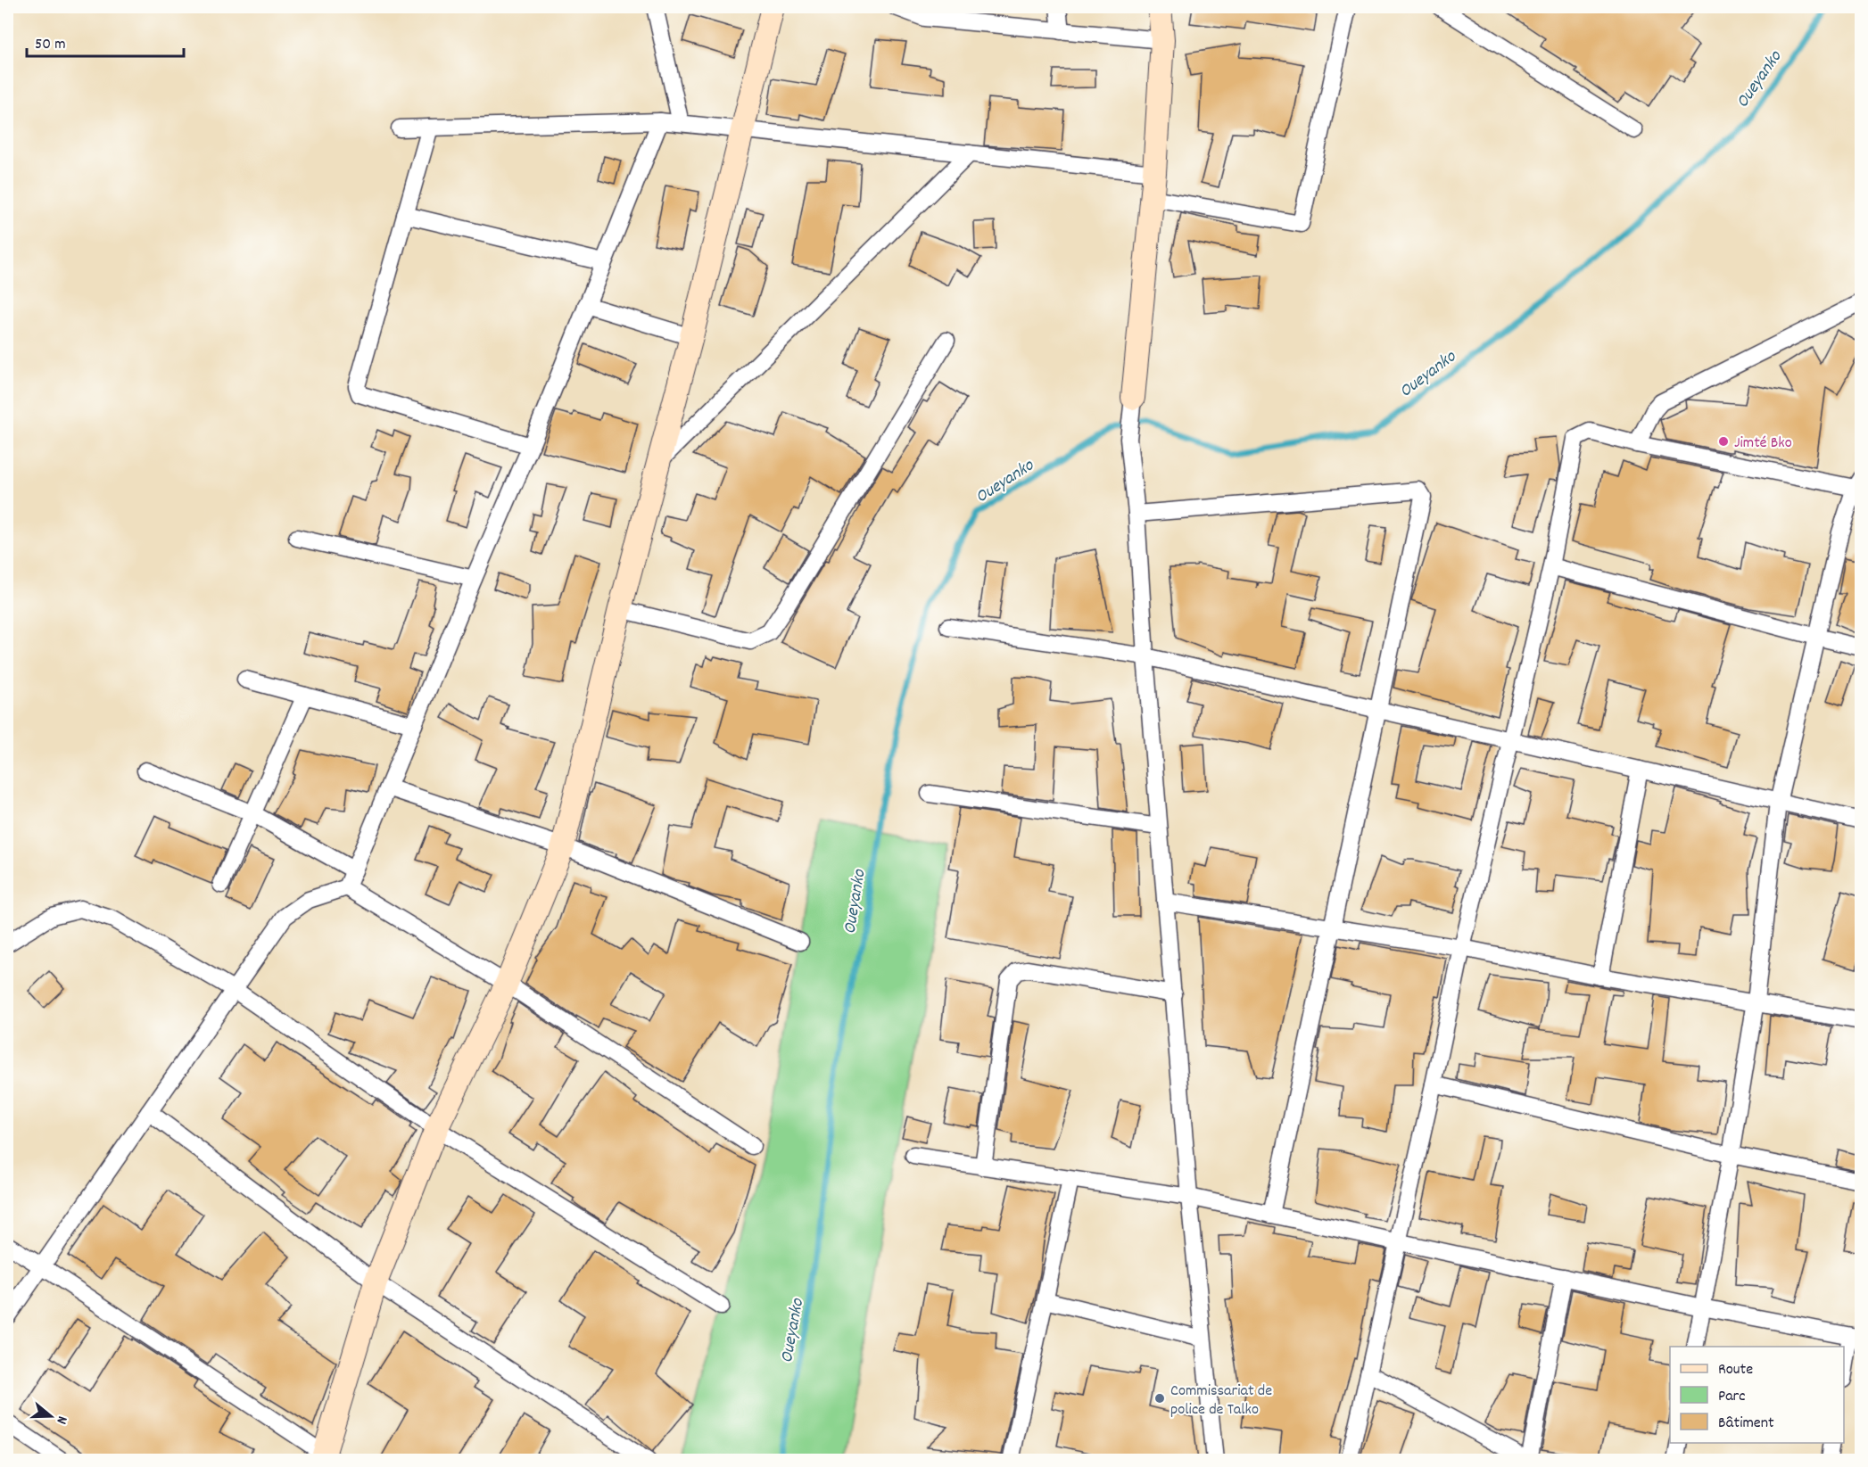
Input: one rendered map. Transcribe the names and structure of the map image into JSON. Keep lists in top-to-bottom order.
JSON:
{
  "water": ["Oueyanko"],
  "places": ["Jimté Bko", "Commissariat de police de Talko"],
  "legend": ["Route", "Parc", "Bâtiment"],
  "scale_bar": "50 m",
  "north": "right"
}
